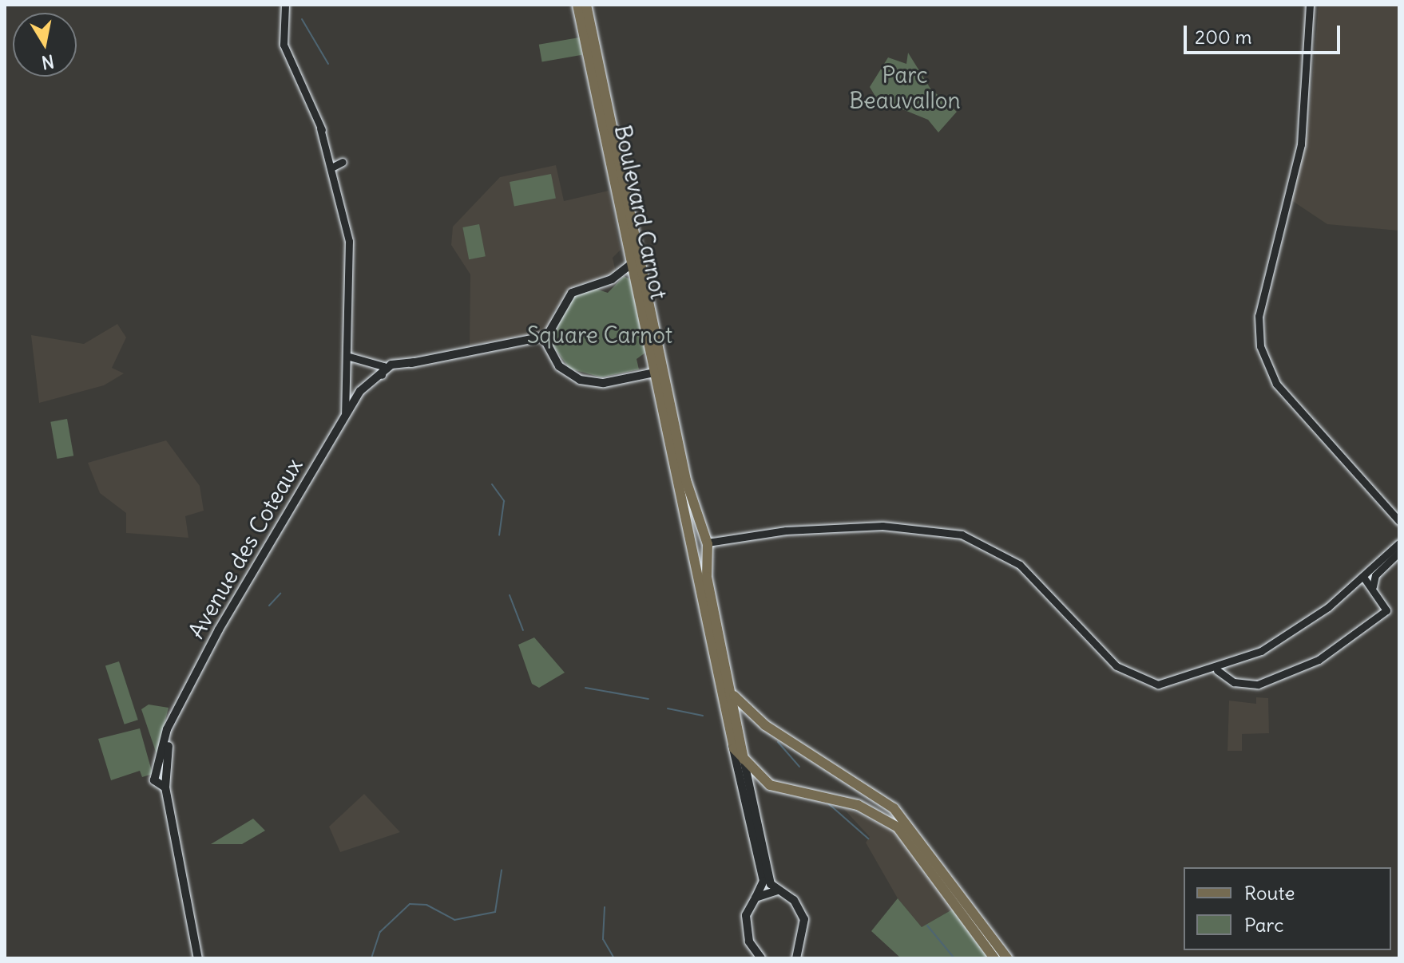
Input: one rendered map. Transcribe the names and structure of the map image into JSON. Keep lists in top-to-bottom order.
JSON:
{
  "streets": {
    "main road": ["Boulevard Carnot", "Avenue des Coteaux"]
  },
  "parks": ["Parc Beauvallon", "Square Carnot"],
  "legend": ["Route", "Parc"],
  "scale_bar": "200 m",
  "north": "bottom"
}
